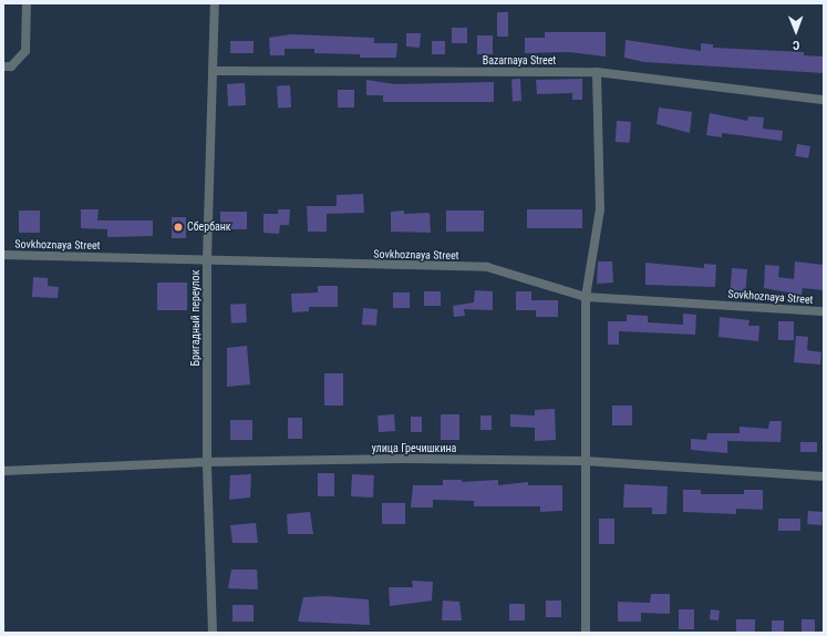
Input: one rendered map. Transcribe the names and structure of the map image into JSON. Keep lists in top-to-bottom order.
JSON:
{
  "streets": {
    "street": [
      "Bazarnaya Street",
      "Sovkhoznaya Street",
      "Бригадный переулок",
      "улица Гречишкина"
    ]
  },
  "crossings": [
    ["Bazarnaya Street", "Бригадный переулок"],
    ["Sovkhoznaya Street", "Бригадный переулок"],
    ["Бригадный переулок", "улица Гречишкина"]
  ],
  "places": ["Сбербанк"],
  "north": "bottom"
}
